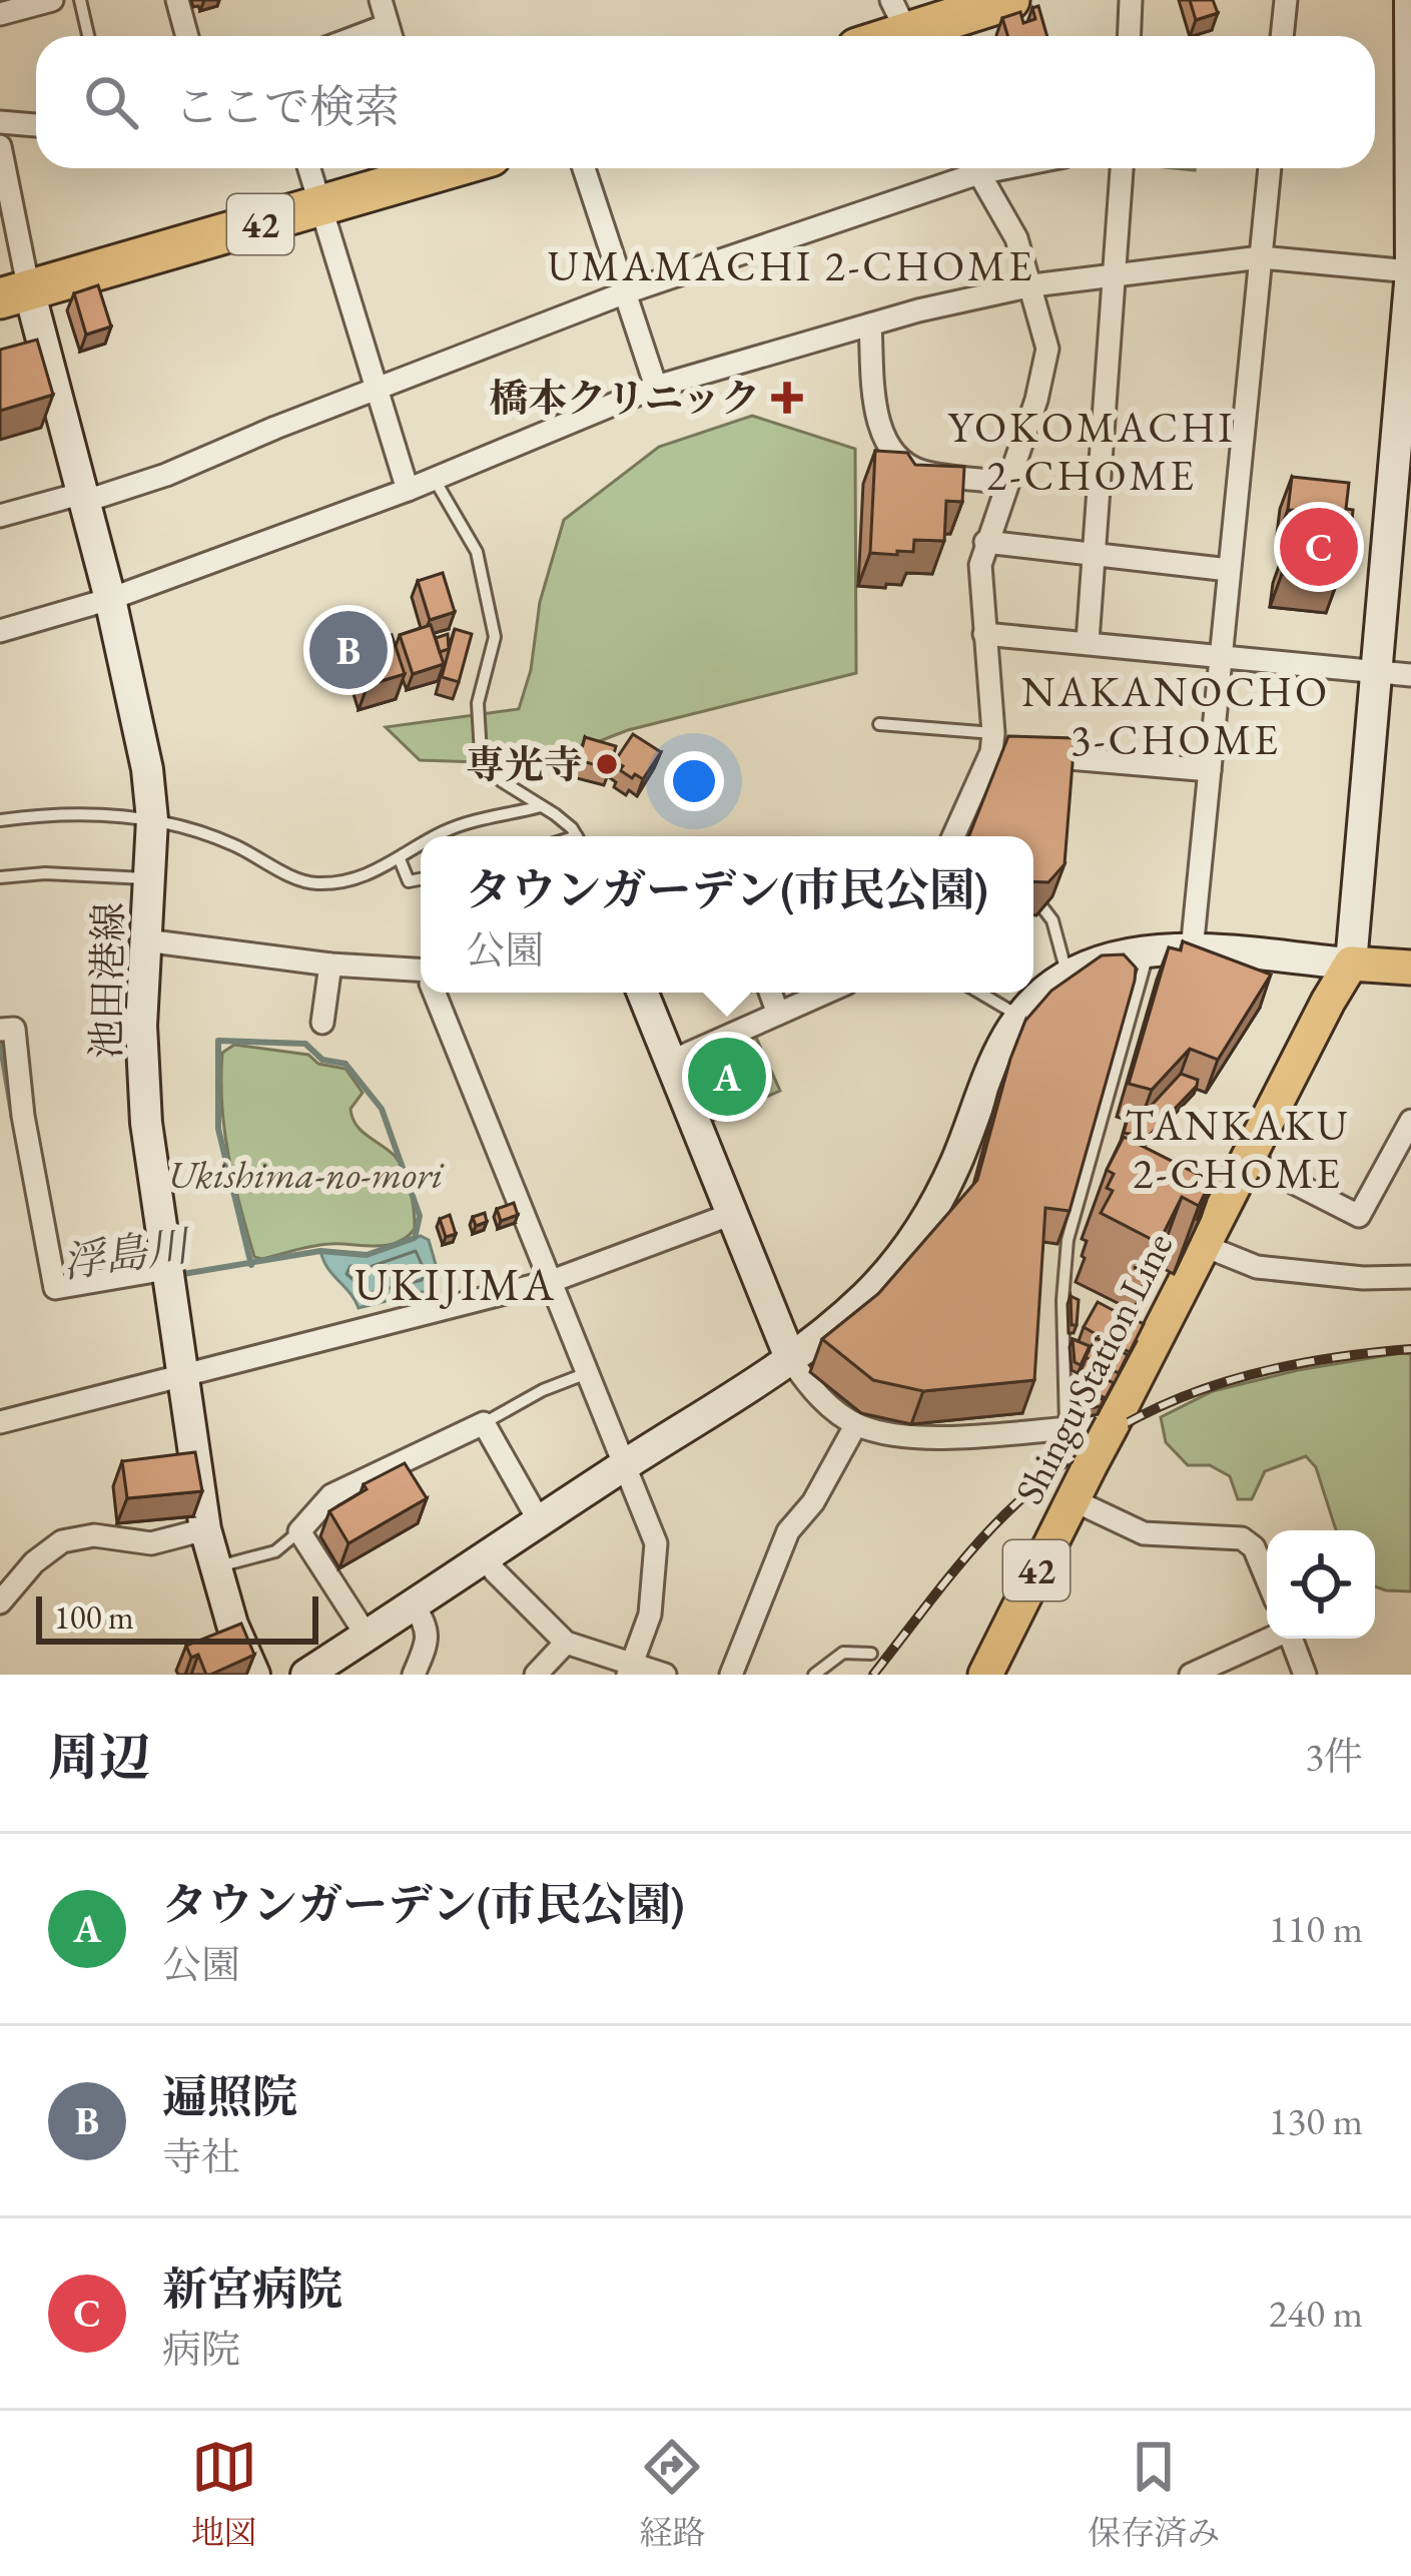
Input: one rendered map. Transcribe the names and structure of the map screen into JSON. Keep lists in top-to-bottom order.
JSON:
{
  "streets": {
    "highway": ["42"],
    "main road": ["Shingu Station Line"],
    "street": ["池田港線"]
  },
  "crossings": [
    ["42", "池田港線"]
  ],
  "districts": [
    "UMAMACHI 2-CHOME",
    "YOKOMACHI 2-CHOME",
    "NAKANOCHO 3-CHOME",
    "TANKAKU 2-CHOME",
    "UKIJIMA"
  ],
  "water": ["浮島川"],
  "parks": ["Ukishima-no-mori"],
  "places": {
    "health": ["橋本クリニック"],
    "other": ["専光寺"]
  },
  "scale_bar": "100 m",
  "page": {
    "search": "ここで検索",
    "pins": ["C", "B", "A"],
    "popup": ["タウンガーデン(市民公園)", "公園"],
    "scale": "100 m",
    "heading": ["周辺", "3件"],
    "list": [
      {
        "mark": "A",
        "name": "タウンガーデン(市民公園)",
        "note": "公園",
        "value": "110 m"
      },
      {
        "mark": "B",
        "name": "遍照院",
        "note": "寺社",
        "value": "130 m"
      },
      {
        "mark": "C",
        "name": "新宮病院",
        "note": "病院",
        "value": "240 m"
      }
    ],
    "nav": ["地図", "経路", "保存済み"]
  }
}
